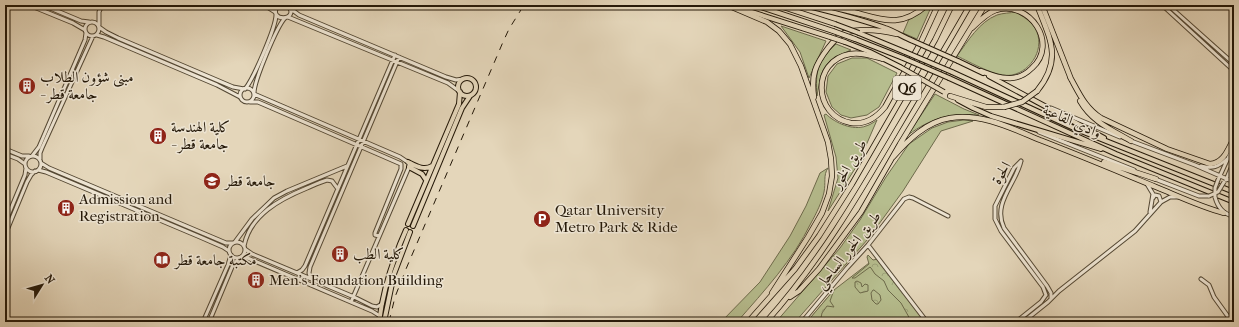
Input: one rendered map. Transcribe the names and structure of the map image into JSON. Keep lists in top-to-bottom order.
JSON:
{
  "streets": {
    "highway": ["Q6", "طريق الخور"],
    "main road": ["وادي القاعية"],
    "street": ["الحوة", "طريق الخور الساحلي"]
  },
  "places": {
    "building": [
      "مبنى شؤون الطلاب - جامعة قطر",
      "كلية الهندسة - جامعة قطر",
      "Admission and Registration",
      "كلية الطب",
      "Men's Foundation Building"
    ],
    "school or university": ["جامعة قطر"],
    "parking": ["Qatar University Metro Park & Ride"],
    "library": ["مكتبة جامعة قطر"]
  },
  "north": "top right"
}
